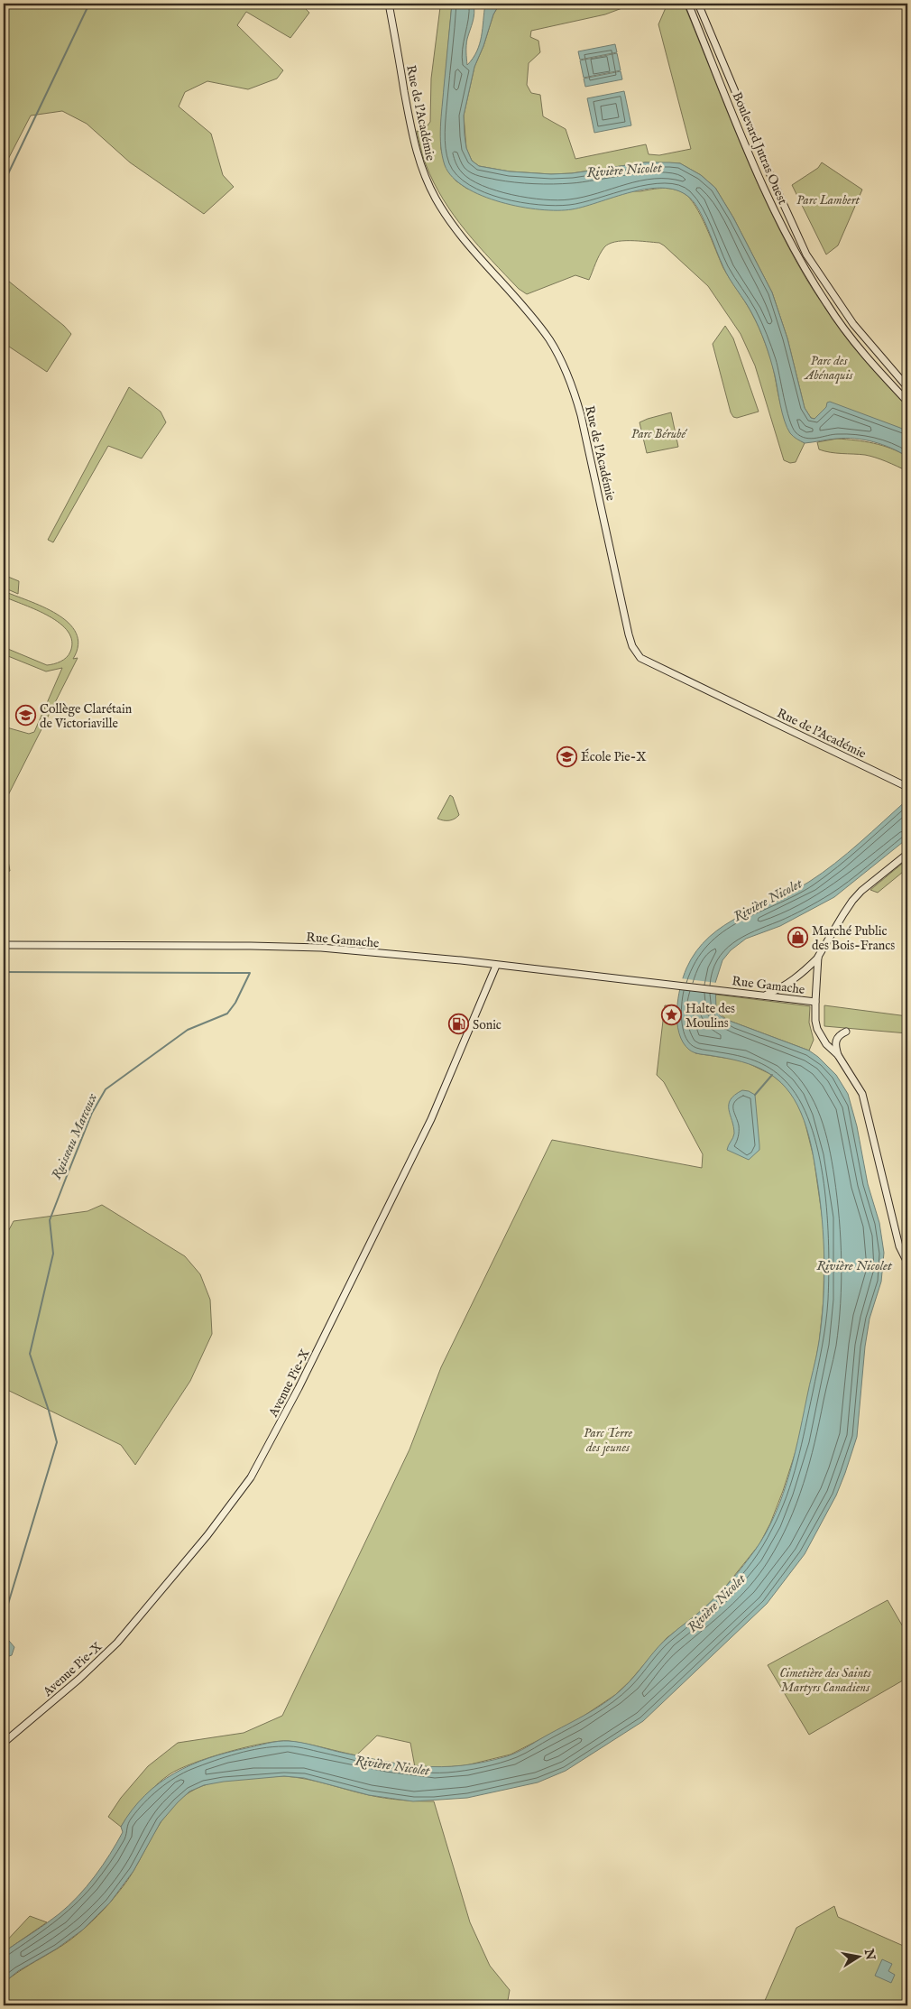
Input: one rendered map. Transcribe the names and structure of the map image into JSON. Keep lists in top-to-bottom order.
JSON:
{
  "streets": {
    "street": [
      "Rue de l'Académie",
      "Boulevard Jutras Ouest",
      "Rue Gamache",
      "Avenue Pie-X"
    ]
  },
  "crossings": [
    ["Rue Gamache", "Avenue Pie-X"]
  ],
  "water": ["Rivière Nicolet", "Ruisseau Marcoux"],
  "parks": [
    "Parc Lambert",
    "Parc des Abénaquis",
    "Parc Bérubé",
    "Parc Terre des jeunes",
    "Cimetière des Saints Martyrs Canadiens"
  ],
  "places": {
    "school or university": ["Collège Clarétain de Victoriaville", "École Pie-X"],
    "shop": ["Marché Public des Bois-Francs"],
    "place": ["Halte des Moulins"],
    "fuel station": ["Sonic"]
  },
  "north": "right"
}
